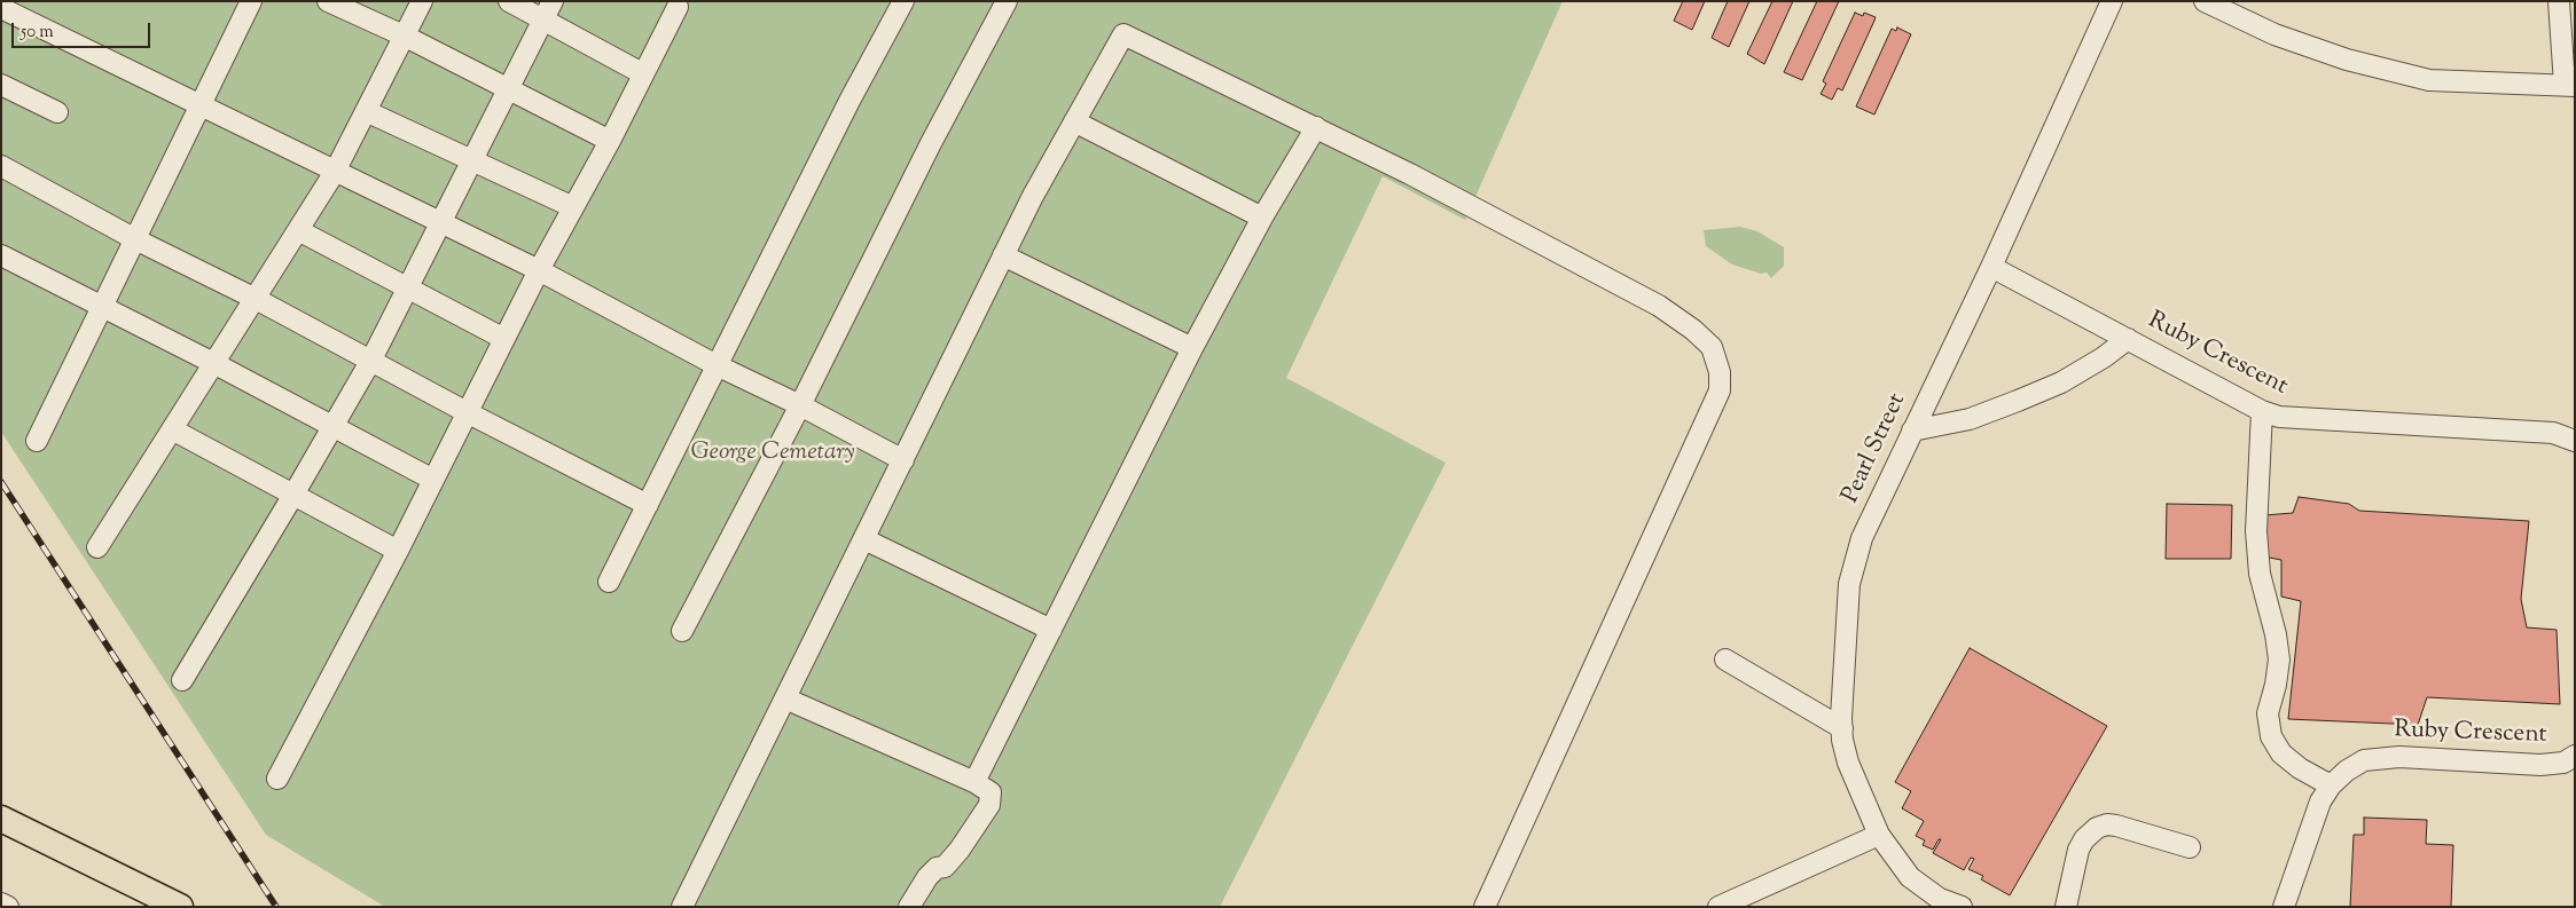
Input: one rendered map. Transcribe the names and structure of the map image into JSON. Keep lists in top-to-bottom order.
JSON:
{
  "streets": {
    "street": ["Ruby Crescent", "Pearl Street"]
  },
  "crossings": [
    ["Ruby Crescent", "Pearl Street"]
  ],
  "parks": ["George Cemetary"],
  "scale_bar": "50 m"
}
